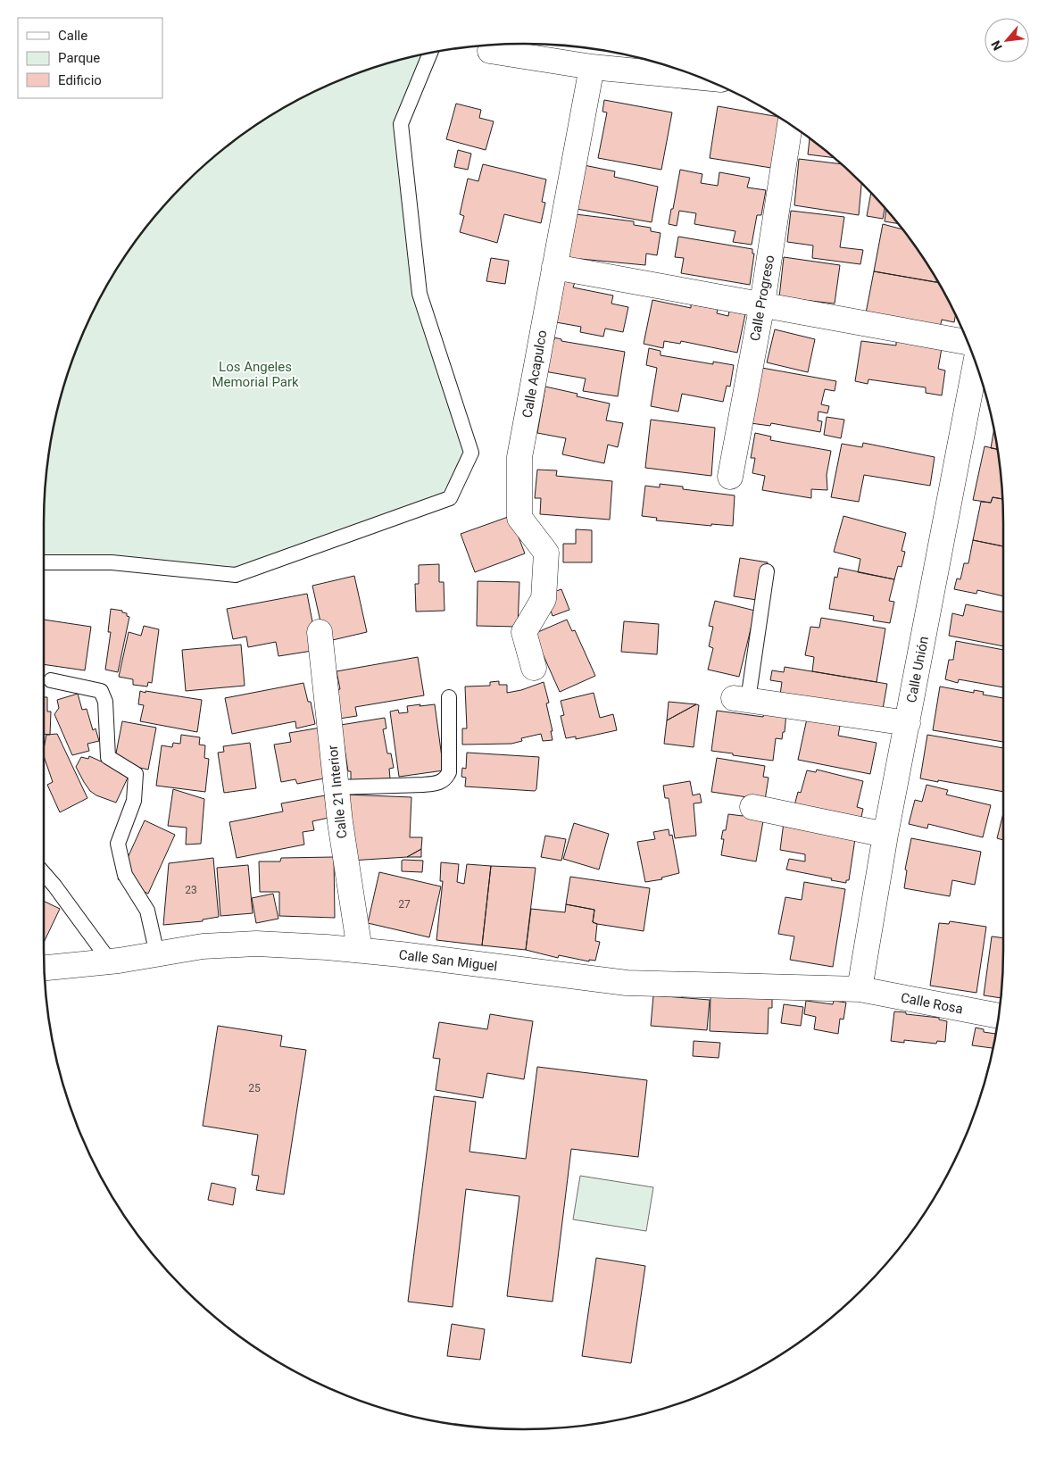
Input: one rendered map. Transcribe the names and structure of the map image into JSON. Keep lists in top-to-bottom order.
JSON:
{
  "streets": {
    "street": [
      "Calle Progreso",
      "Calle Acapulco",
      "Calle Unión",
      "Calle 21 Interior",
      "Calle San Miguel",
      "Calle Rosa"
    ]
  },
  "crossings": [
    ["Calle Unión", "Calle San Miguel"],
    ["Calle Unión", "Calle Rosa"],
    ["Calle 21 Interior", "Calle San Miguel"],
    ["Calle San Miguel", "Calle Rosa"]
  ],
  "parks": ["Los Angeles Memorial Park"],
  "house_numbers": ["23", "27", "25"],
  "legend": ["Calle", "Parque", "Edificio"],
  "north": "bottom left"
}
